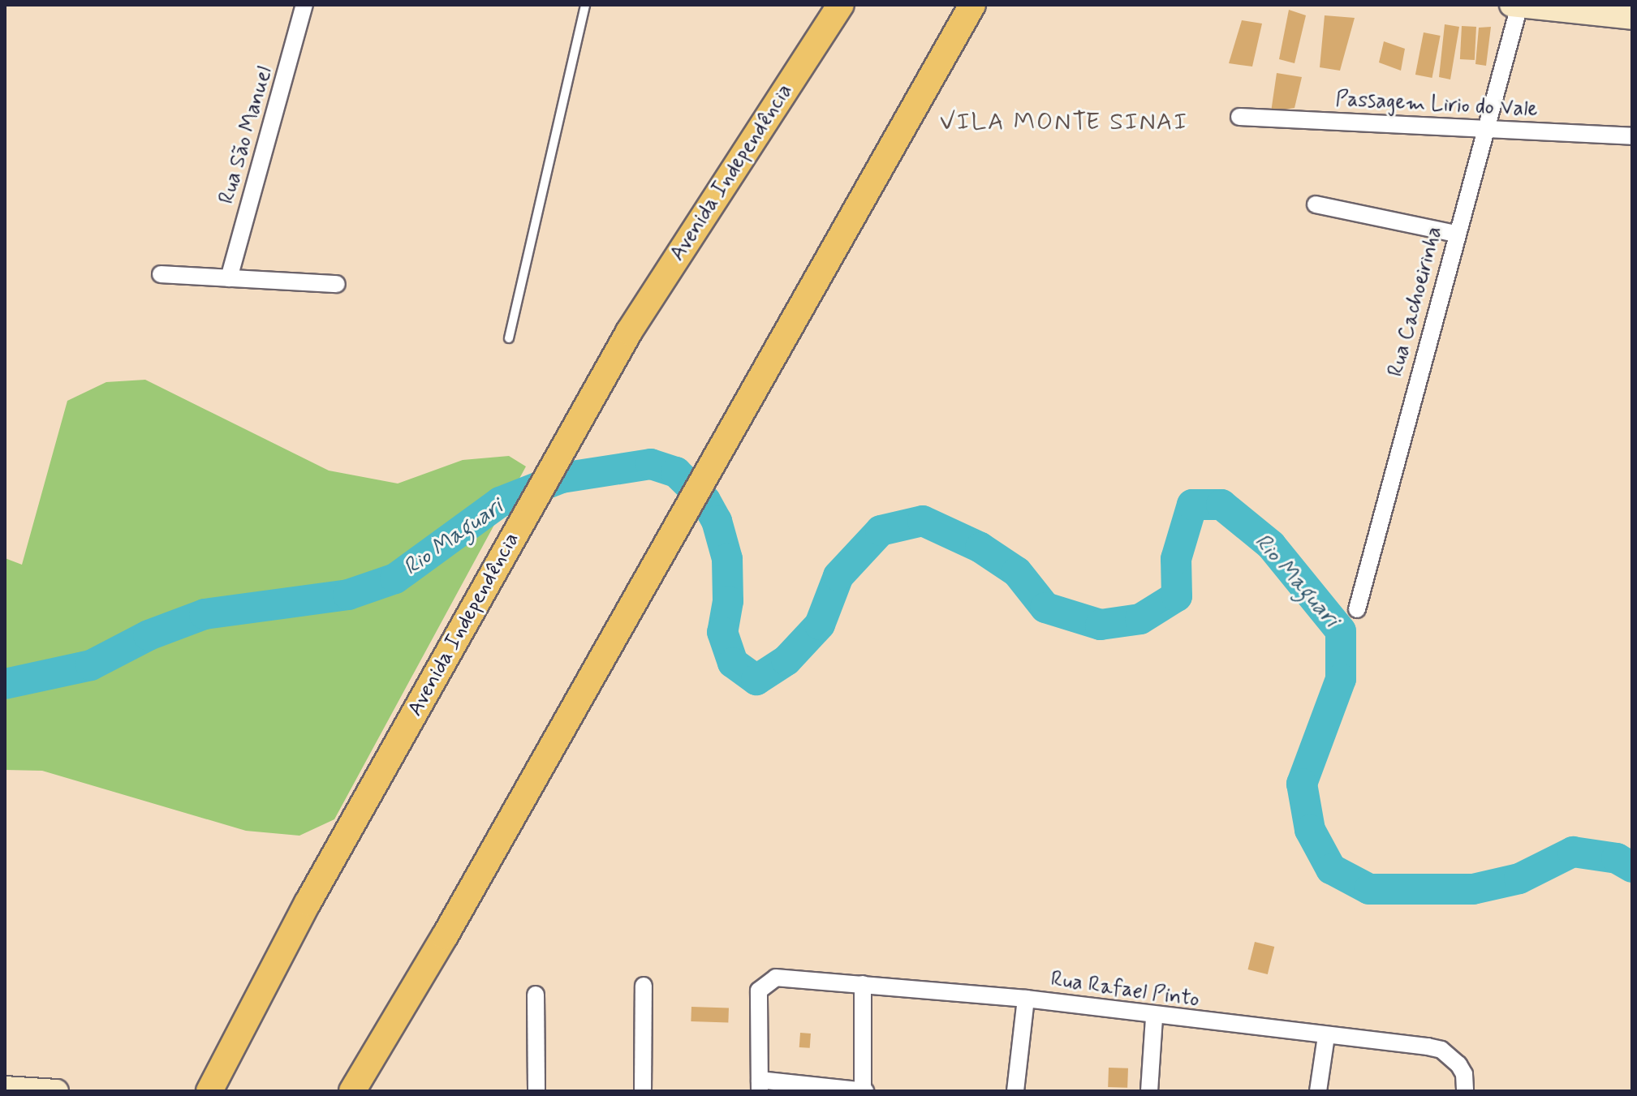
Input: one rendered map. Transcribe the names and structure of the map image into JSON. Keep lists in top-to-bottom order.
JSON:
{
  "streets": {
    "main road": ["Avenida Independência"],
    "street": [
      "Passagem Lirio do Vale",
      "Rua São Manuel",
      "Rua Cachoeirinha",
      "Rua Rafael Pinto"
    ]
  },
  "crossings": [
    ["Passagem Lirio do Vale", "Rua Cachoeirinha"]
  ],
  "districts": ["VILA MONTE SINAI"],
  "water": ["Rio Maguari"]
}
